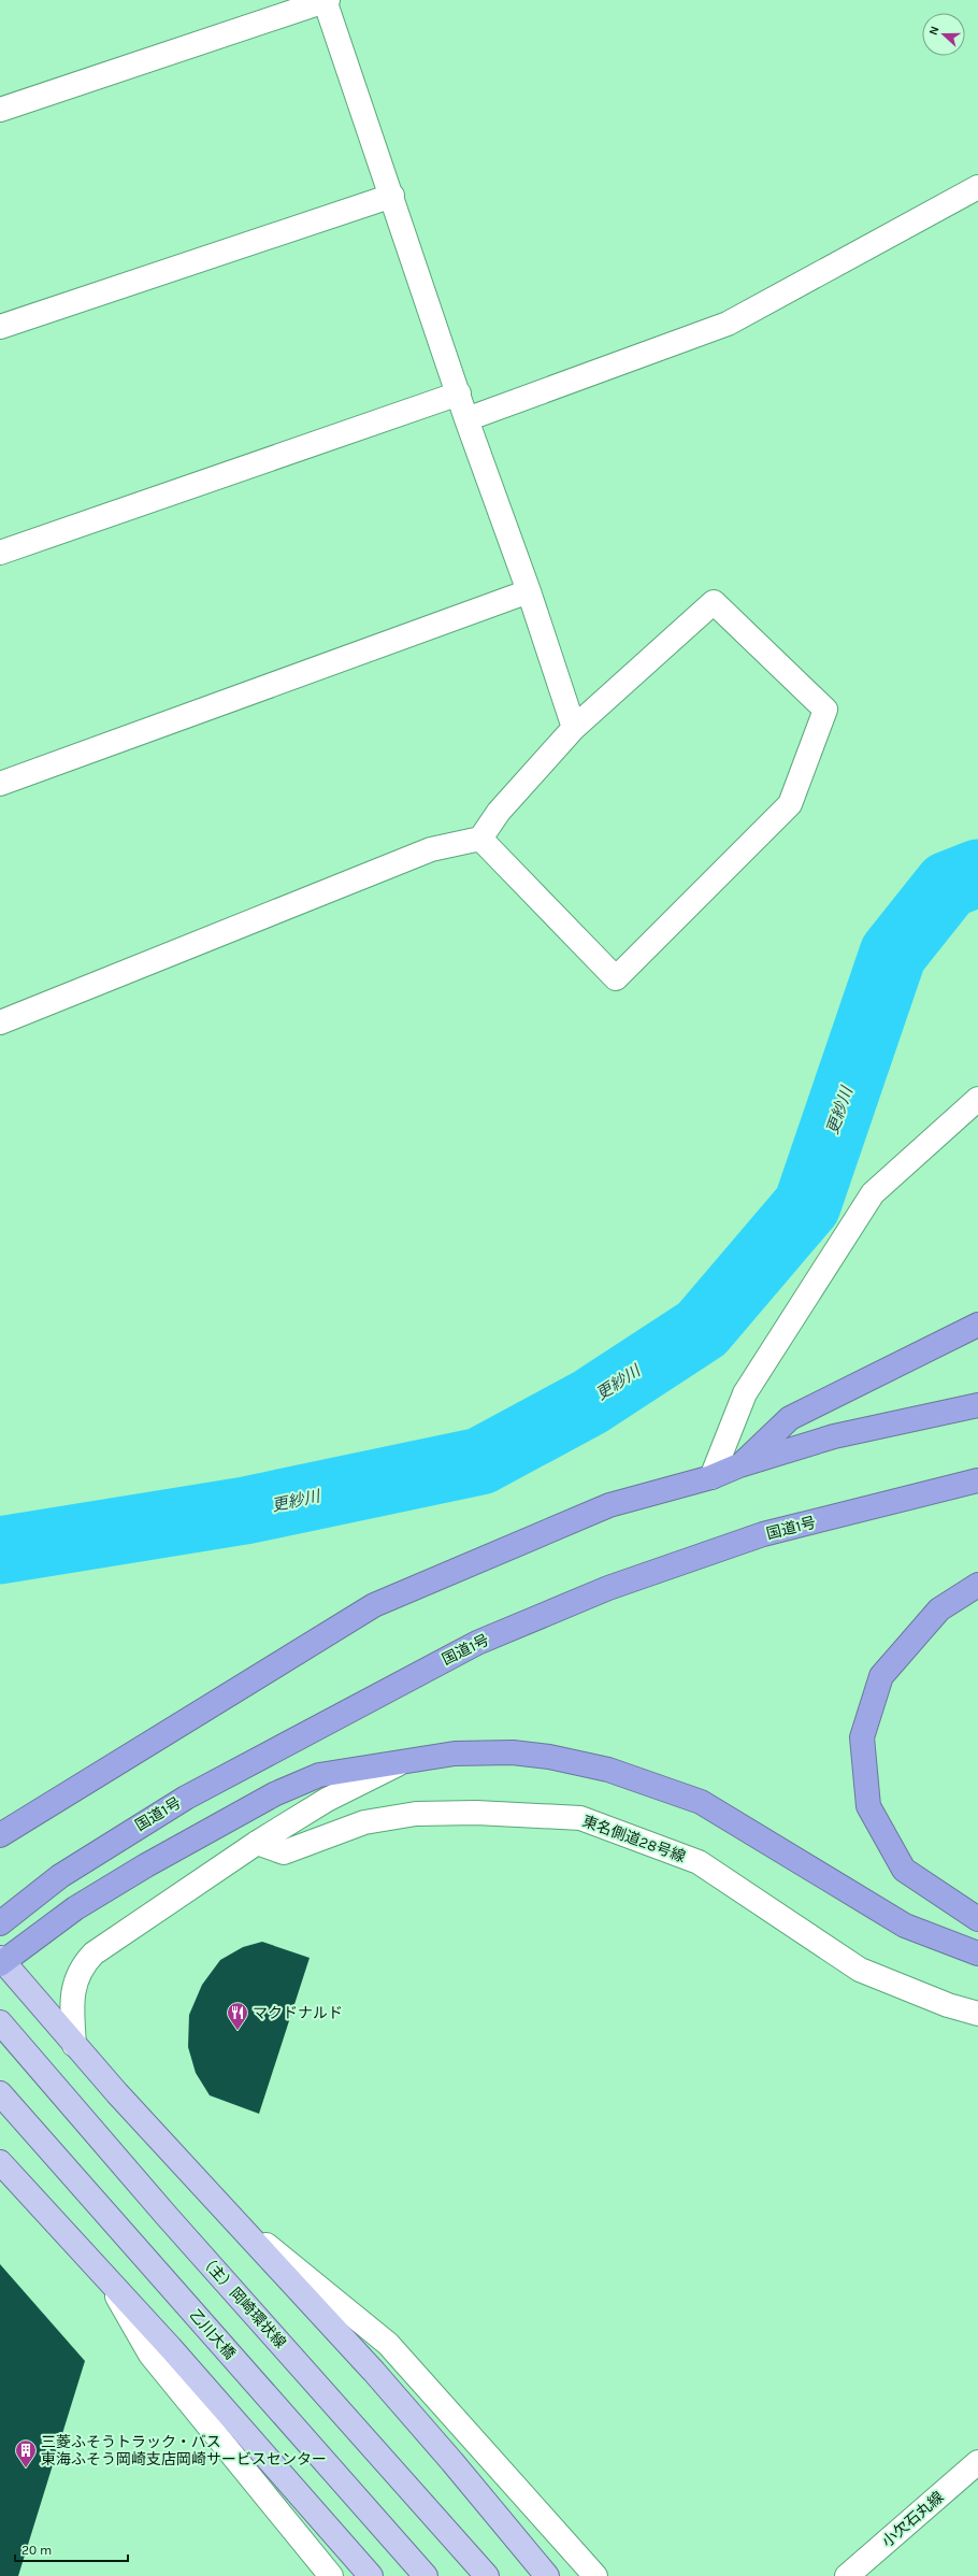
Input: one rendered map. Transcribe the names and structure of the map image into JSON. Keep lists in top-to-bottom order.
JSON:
{
  "streets": {
    "highway": ["国道1号"],
    "main road": ["（主）岡崎環状線", "乙川大橋"],
    "street": ["東名側道28号線", "小欠石丸線"]
  },
  "water": ["更紗川"],
  "places": {
    "restaurant": ["マクドナルド"],
    "building": ["三菱ふそうトラック・バス 東海ふそう岡崎支店岡崎サービスセンター"]
  },
  "scale_bar": "20 m",
  "north": "left"
}
